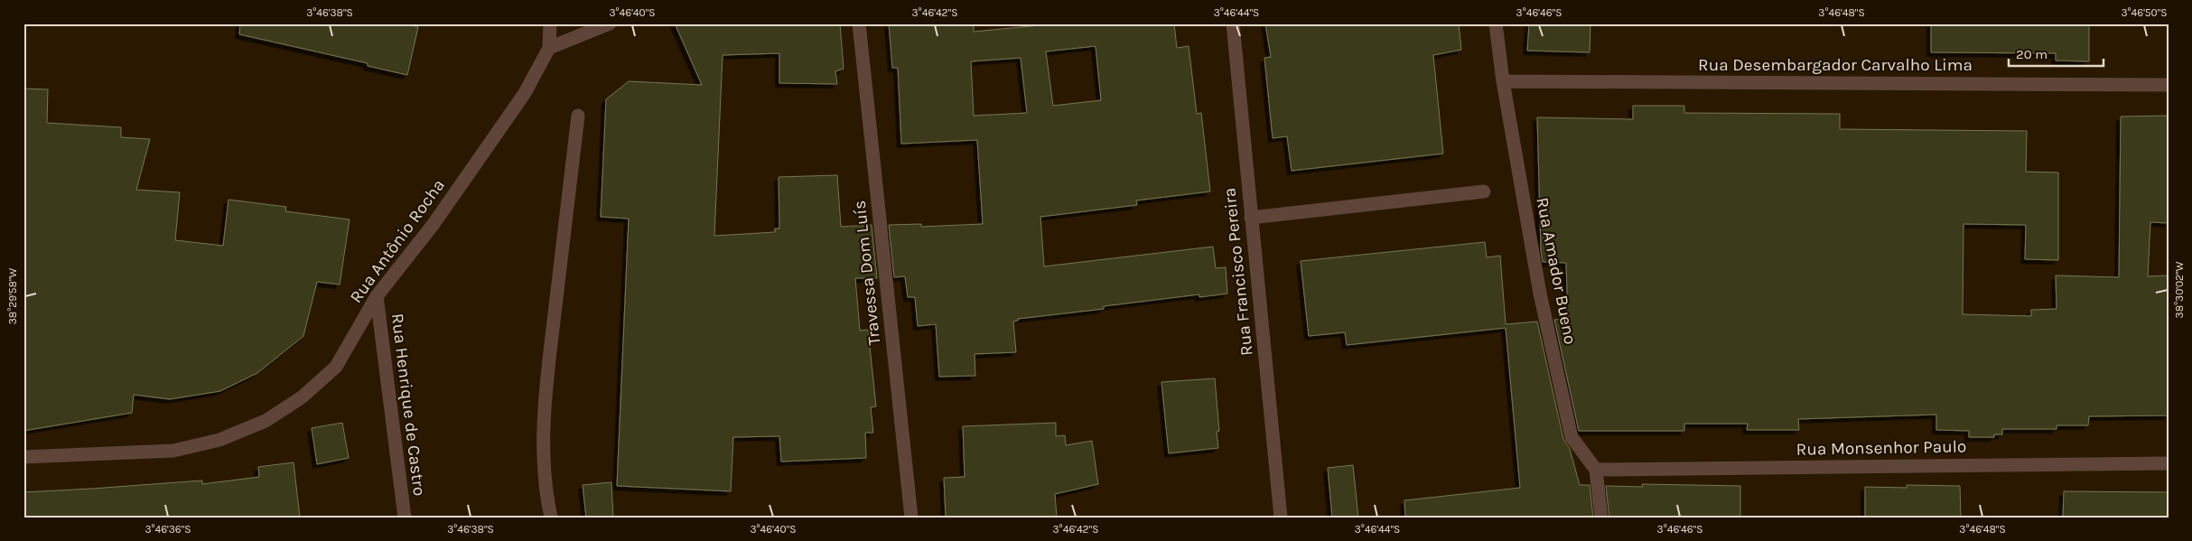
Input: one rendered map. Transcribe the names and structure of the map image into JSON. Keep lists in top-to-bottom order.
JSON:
{
  "streets": {
    "street": [
      "Rua Desembargador Carvalho Lima",
      "Rua Antônio Rocha",
      "Rua Amador Bueno",
      "Rua Francisco Pereira",
      "Travessa Dom Luís",
      "Rua Henrique de Castro",
      "Rua Monsenhor Paulo"
    ]
  },
  "crossings": [
    ["Rua Desembargador Carvalho Lima", "Rua Amador Bueno"],
    ["Rua Antônio Rocha", "Rua Henrique de Castro"],
    ["Rua Amador Bueno", "Rua Monsenhor Paulo"]
  ],
  "scale_bar": "20 m",
  "coordinates": [
    "3°46'38\"S",
    "3°46'40\"S",
    "3°46'42\"S",
    "3°46'44\"S",
    "3°46'46\"S",
    "3°46'48\"S",
    "3°46'50\"S",
    "38°30'02\"W",
    "38°29'58\"W",
    "3°46'36\"S"
  ]
}
